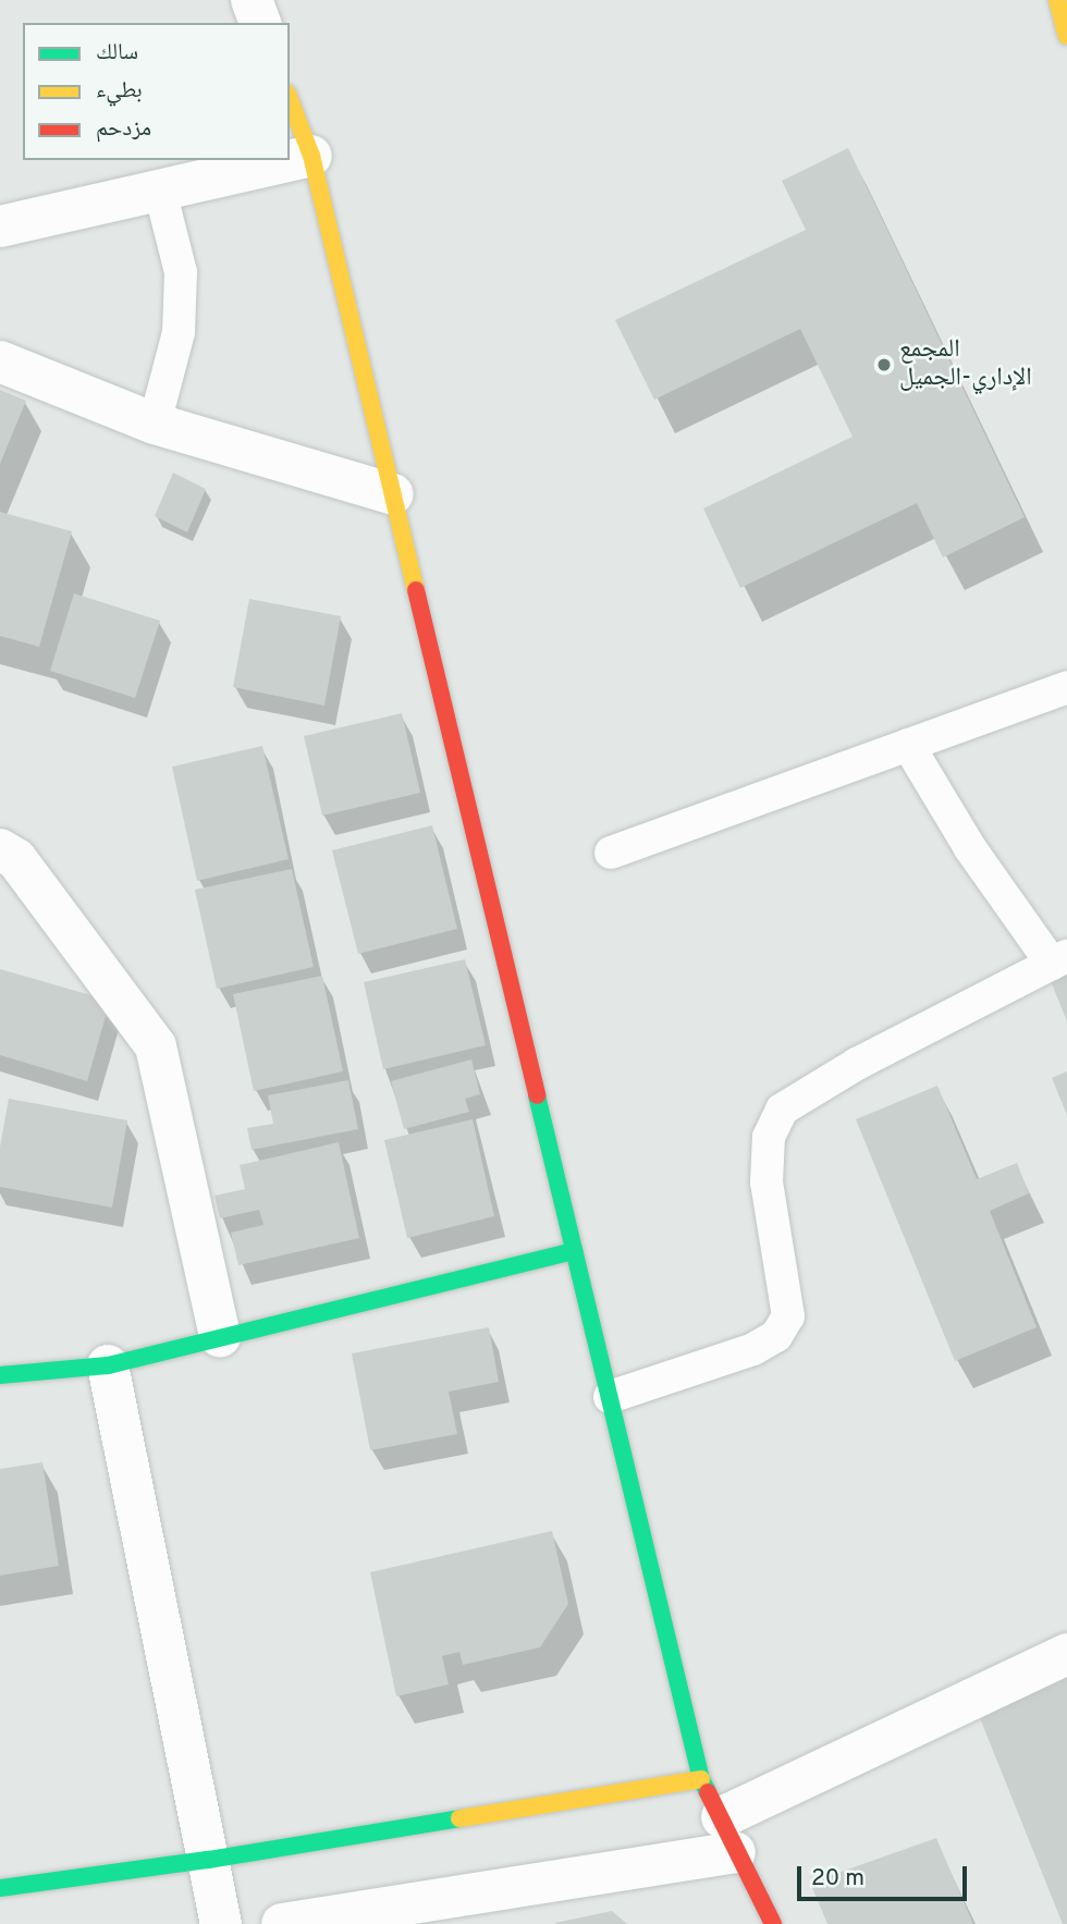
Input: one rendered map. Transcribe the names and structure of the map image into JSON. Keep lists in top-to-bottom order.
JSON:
{
  "places": ["المجمع الإداري-الجميل"],
  "legend": ["سالك", "بطيء", "مزدحم"],
  "scale_bar": "20 m"
}
